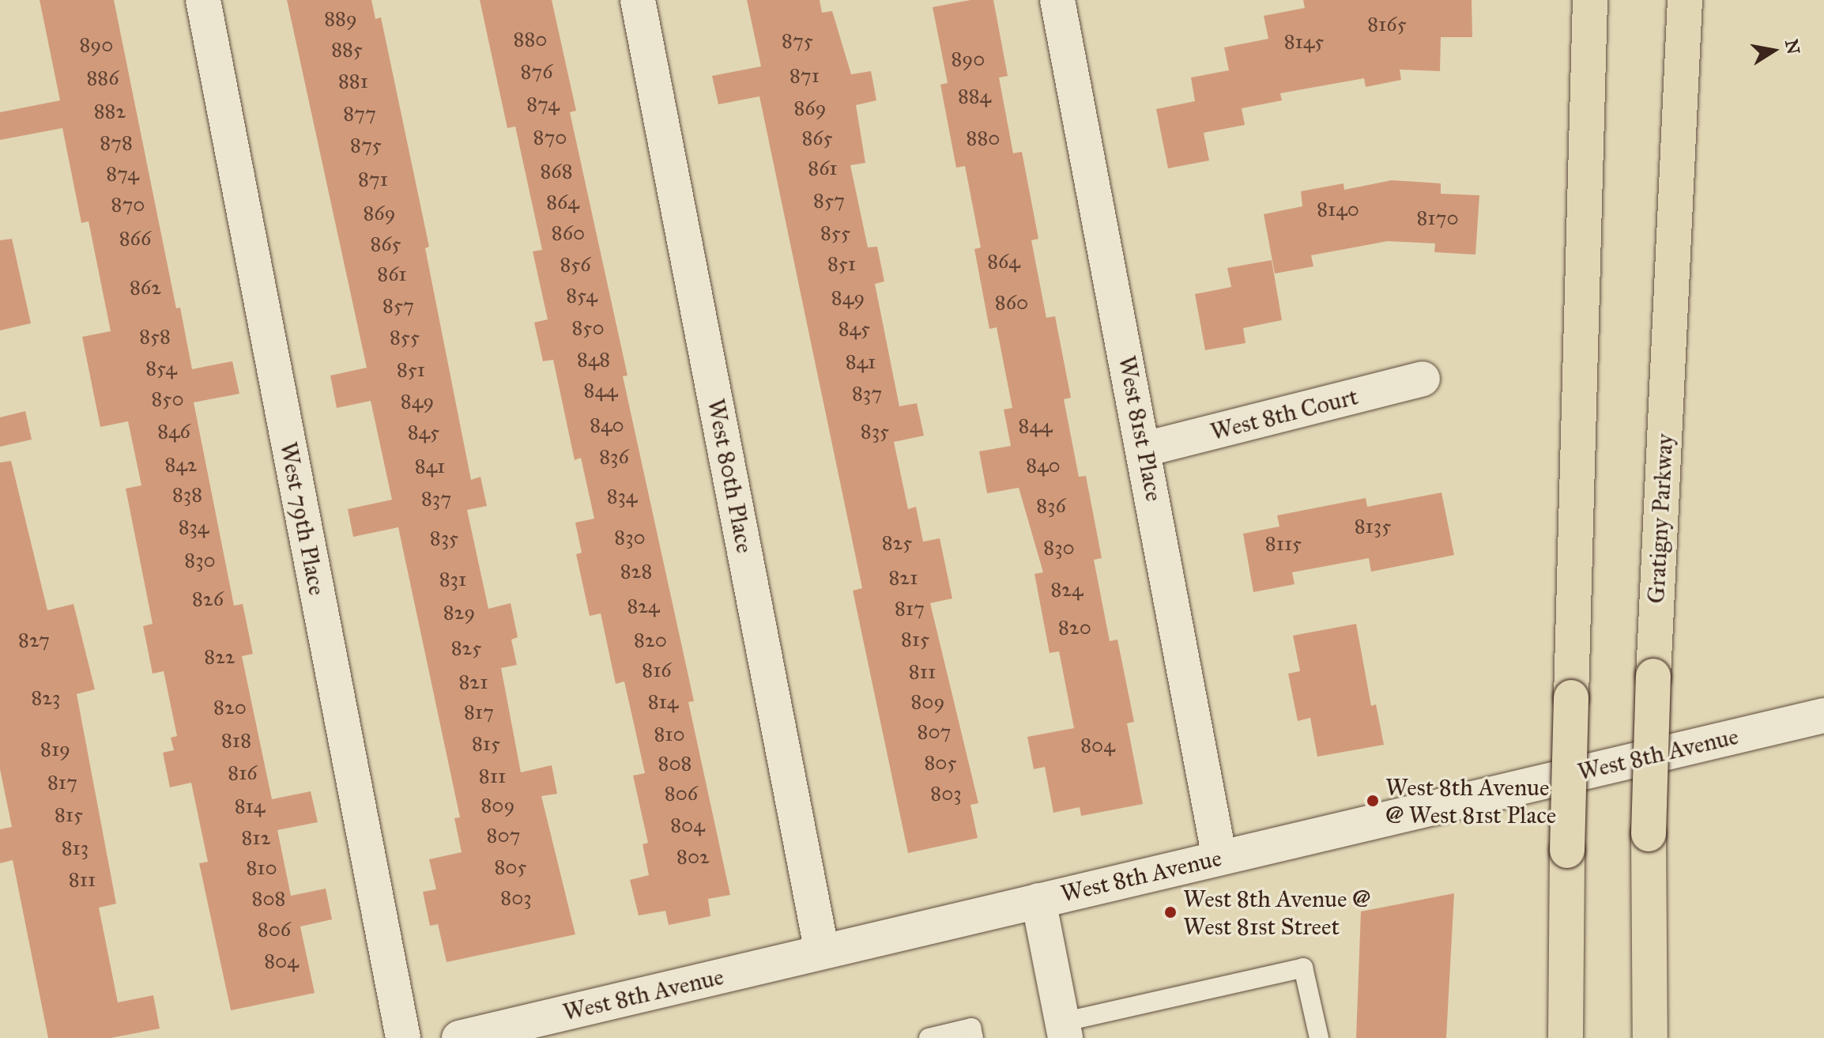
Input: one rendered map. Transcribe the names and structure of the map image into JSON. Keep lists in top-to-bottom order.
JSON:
{
  "streets": {
    "highway": ["Gratigny Parkway"],
    "street": [
      "West 8th Court",
      "West 81st Place",
      "West 80th Place",
      "West 79th Place",
      "West 8th Avenue"
    ]
  },
  "crossings": [
    ["West 8th Court", "West 81st Place"],
    ["West 81st Place", "West 8th Avenue"],
    ["West 80th Place", "West 8th Avenue"]
  ],
  "places": ["West 8th Avenue @ West 81st Place", "West 8th Avenue @ West 81st Street"],
  "house_numbers": [
    "889",
    "8165",
    "880",
    "875",
    "8145",
    "890",
    "885",
    "890",
    "876",
    "871",
    "886",
    "881",
    "884",
    "874",
    "869",
    "882",
    "877",
    "870",
    "865",
    "880",
    "878",
    "875",
    "861",
    "868",
    "874",
    "871",
    "857",
    "864",
    "870",
    "8140",
    "869",
    "8170",
    "860",
    "855",
    "866",
    "865",
    "864",
    "851",
    "856",
    "861",
    "862",
    "854",
    "849",
    "860",
    "857",
    "850",
    "845",
    "858",
    "855",
    "848",
    "841",
    "854",
    "851",
    "844",
    "837",
    "850",
    "849",
    "840",
    "844",
    "846",
    "835",
    "845",
    "836",
    "842",
    "840",
    "841",
    "838",
    "834",
    "837",
    "836",
    "8135",
    "834",
    "830",
    "835",
    "825",
    "8115",
    "830",
    "830",
    "828",
    "821",
    "831",
    "824",
    "826",
    "824",
    "817",
    "829",
    "820",
    "815",
    "827",
    "820",
    "825",
    "822",
    "816",
    "811",
    "821",
    "823",
    "814",
    "809",
    "820",
    "817",
    "807",
    "810",
    "818",
    "815",
    "804",
    "819",
    "805",
    "808",
    "816",
    "811",
    "817",
    "806",
    "803",
    "809",
    "814",
    "815",
    "804",
    "807",
    "812",
    "813",
    "802",
    "805",
    "810",
    "811",
    "803",
    "808",
    "806",
    "804"
  ],
  "north": "right"
}
